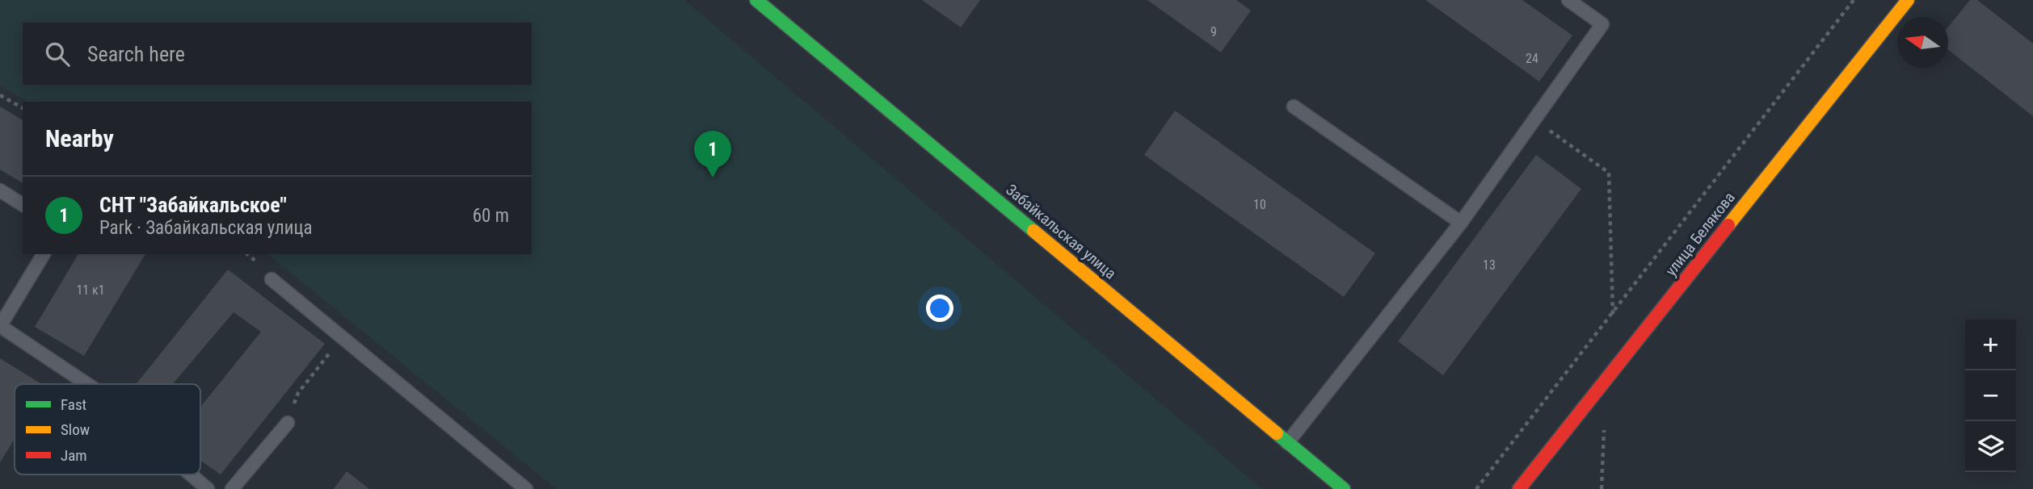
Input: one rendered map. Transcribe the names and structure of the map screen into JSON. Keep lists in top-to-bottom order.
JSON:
{
  "streets": {
    "street": ["Забайкальская улица", "улица Белякова"]
  },
  "house_numbers": [
    "9",
    "24",
    "10",
    "13",
    "11 к1"
  ],
  "legend": ["Fast", "Slow", "Jam"],
  "north": "left",
  "page": {
    "search": "Search here",
    "heading": "Nearby",
    "pins": "1",
    "list": [
      {
        "mark": "1",
        "name": "СНТ \"Забайкальское\"",
        "note": "Park · Забайкальская улица",
        "value": "60 m"
      }
    ],
    "map_buttons": ["+", "−"]
  }
}
